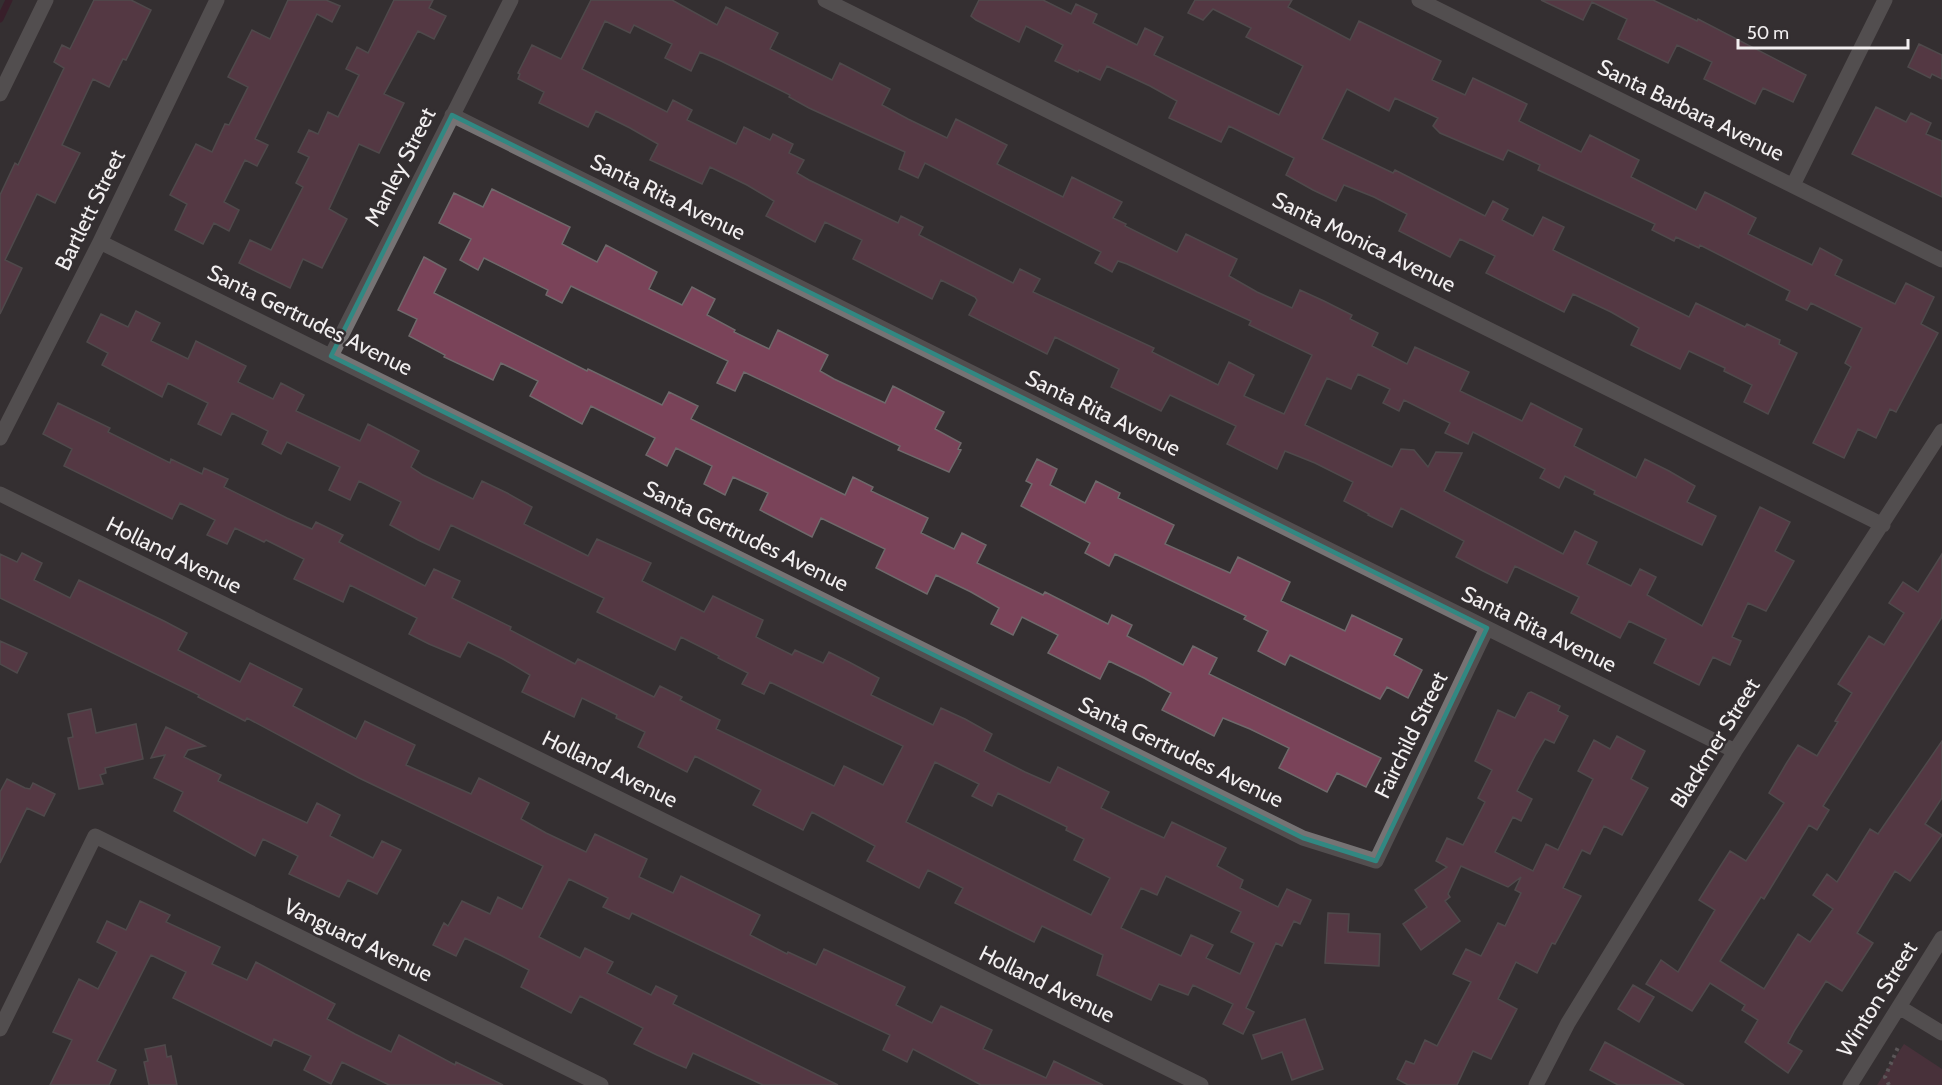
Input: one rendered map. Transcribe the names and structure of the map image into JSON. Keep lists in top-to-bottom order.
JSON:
{
  "streets": {
    "street": [
      "Santa Barbara Avenue",
      "Manley Street",
      "Santa Rita Avenue",
      "Bartlett Street",
      "Santa Monica Avenue",
      "Santa Gertrudes Avenue",
      "Holland Avenue",
      "Fairchild Street",
      "Blackmer Street",
      "Vanguard Avenue",
      "Winton Street"
    ]
  },
  "crossings": [
    ["Manley Street", "Santa Rita Avenue"],
    ["Manley Street", "Santa Gertrudes Avenue"],
    ["Santa Rita Avenue", "Fairchild Street"],
    ["Santa Rita Avenue", "Blackmer Street"],
    ["Bartlett Street", "Santa Gertrudes Avenue"],
    ["Santa Monica Avenue", "Blackmer Street"],
    ["Santa Gertrudes Avenue", "Fairchild Street"]
  ],
  "scale_bar": "50 m"
}
